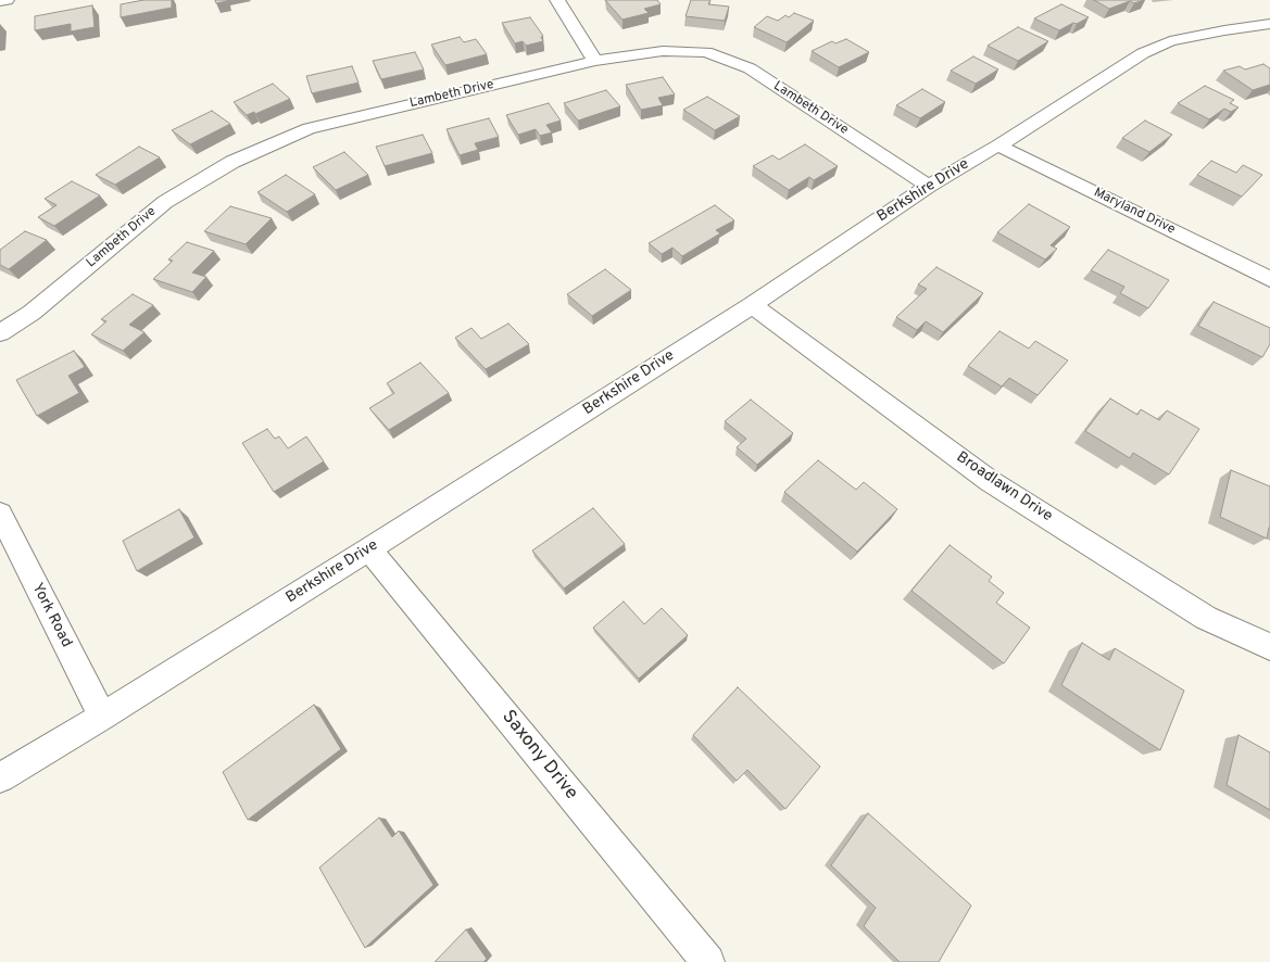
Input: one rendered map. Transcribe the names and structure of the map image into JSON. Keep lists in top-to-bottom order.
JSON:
{
  "streets": {
    "street": [
      "Lambeth Drive",
      "Berkshire Drive",
      "Maryland Drive",
      "Broadlawn Drive",
      "York Road",
      "Saxony Drive"
    ]
  },
  "crossings": [
    ["Lambeth Drive", "Berkshire Drive"],
    ["Berkshire Drive", "Maryland Drive"],
    ["Berkshire Drive", "Broadlawn Drive"],
    ["Berkshire Drive", "York Road"],
    ["Berkshire Drive", "Saxony Drive"]
  ]
}
